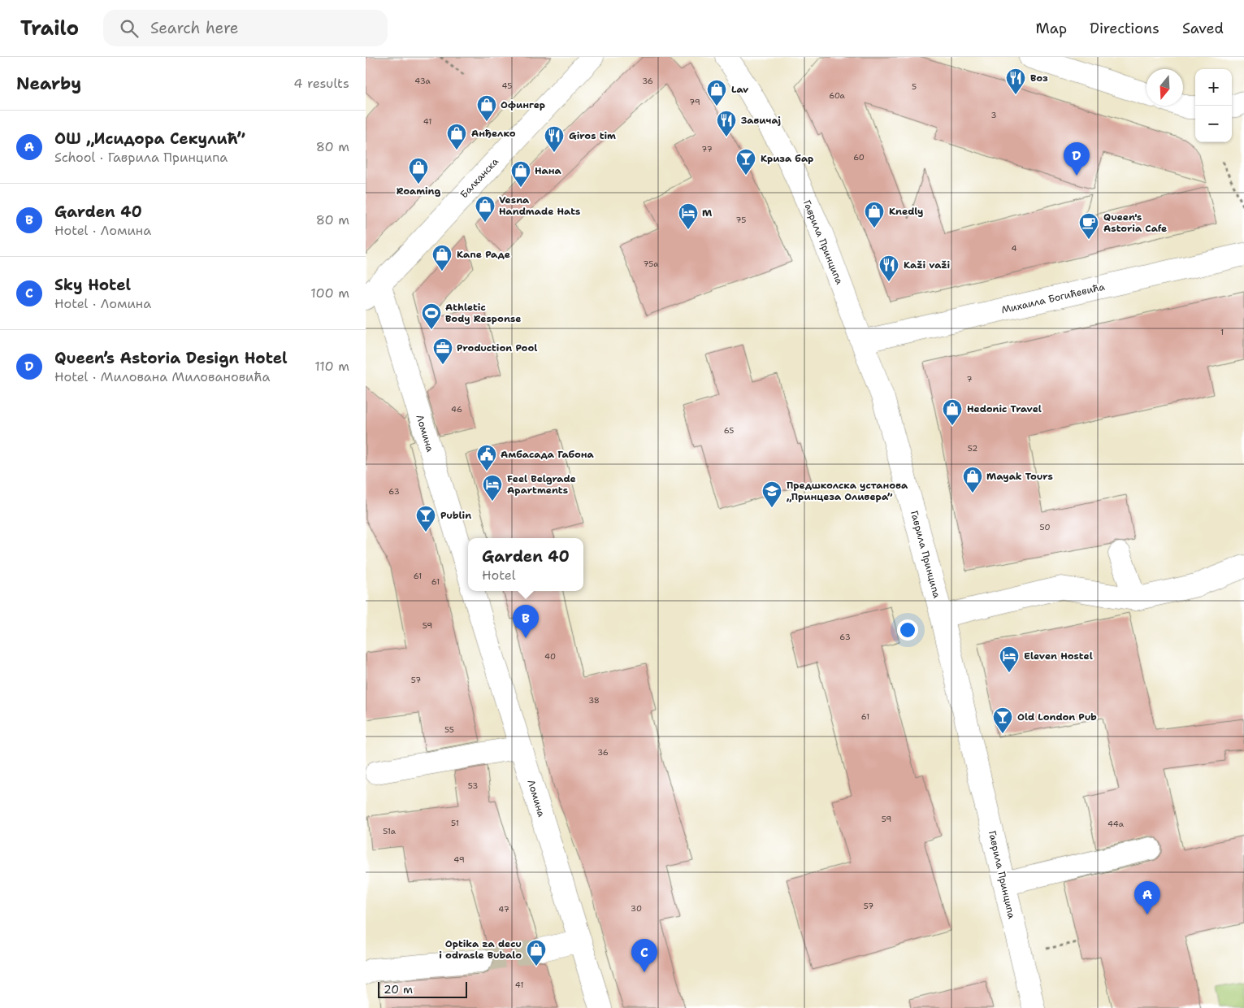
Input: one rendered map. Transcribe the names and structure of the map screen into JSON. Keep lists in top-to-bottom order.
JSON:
{
  "streets": {
    "street": [
      "Балканска",
      "Гаврила Принципа",
      "Михаила Богићевића",
      "Ломина"
    ]
  },
  "crossings": [
    ["Балканска", "Ломина"],
    ["Гаврила Принципа", "Михаила Богићевића"]
  ],
  "places": {
    "restaurant": [
      "Воз",
      "Завичај",
      "Giros tim",
      "Kaži važi"
    ],
    "shop": [
      "Lav",
      "Офингер",
      "Анђелко",
      "Roaming",
      "Нана",
      "Vesna Handmade Hats",
      "Knedly",
      "Капе Раде",
      "Hedonic Travel",
      "Mayak Tours",
      "Optika za decu i odrasle Bubalo"
    ],
    "bar": ["Криза бар", "Publin", "Old London Pub"],
    "hotel": ["M", "Feel Belgrade Apartments", "Eleven Hostel"],
    "cafe": ["Queen's Astoria Cafe"],
    "sports": ["Athletic Body Response"],
    "office": ["Production Pool"],
    "public building": ["Амбасада Габона"],
    "school or university": ["Предшколска установа „Принцеза Оливера”"]
  },
  "house_numbers": [
    "43a",
    "36",
    "45",
    "5",
    "60a",
    "79",
    "3",
    "41",
    "77",
    "60",
    "75",
    "4",
    "75a",
    "1",
    "7",
    "46",
    "65",
    "52",
    "63",
    "50",
    "61",
    "61",
    "59",
    "63",
    "40",
    "57",
    "38",
    "61",
    "55",
    "36",
    "53",
    "59",
    "51",
    "44a",
    "51a",
    "49",
    "57",
    "30",
    "47",
    "41"
  ],
  "scale_bar": "20 m",
  "north": "bottom",
  "page": {
    "header": "Trailo",
    "search": "Search here",
    "nav": ["Map", "Directions", "Saved"],
    "heading": ["Nearby", "4 results"],
    "map_buttons": ["+", "−"],
    "list": [
      {
        "mark": "A",
        "name": "ОШ „Исидора Секулић”",
        "note": "School · Гаврила Принципа",
        "value": "80 m"
      },
      {
        "mark": "B",
        "name": "Garden 40",
        "note": "Hotel · Ломина",
        "value": "80 m"
      },
      {
        "mark": "C",
        "name": "Sky Hotel",
        "note": "Hotel · Ломина",
        "value": "100 m"
      },
      {
        "mark": "D",
        "name": "Queen’s Astoria Design Hotel",
        "note": "Hotel · Милована Миловановића",
        "value": "110 m"
      }
    ],
    "pins": [
      "D",
      "B",
      "A",
      "C"
    ],
    "popup": ["Garden 40", "Hotel"],
    "scale": "20 m"
  }
}
